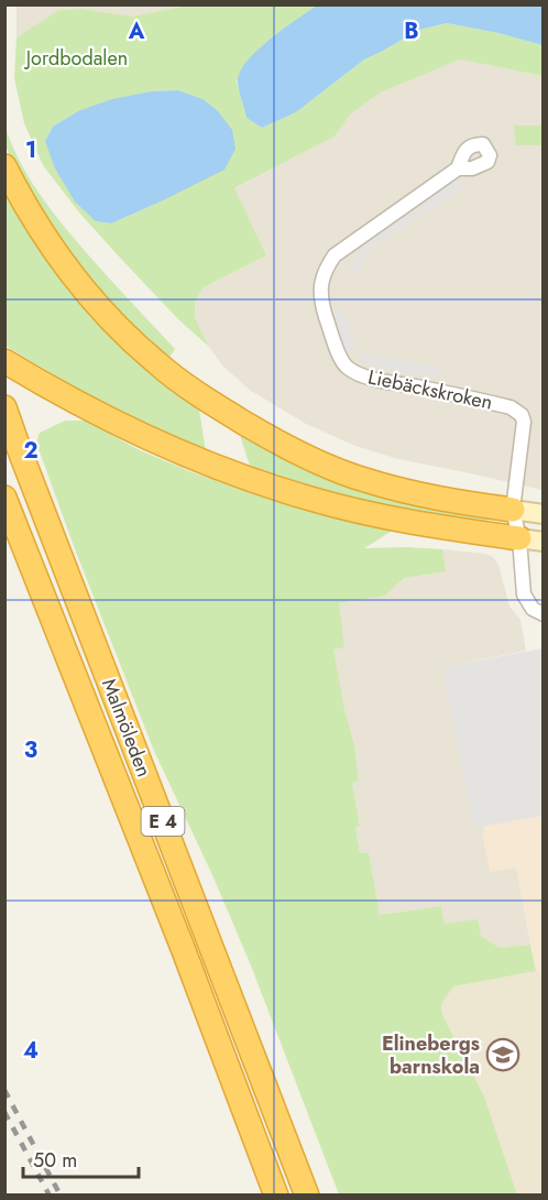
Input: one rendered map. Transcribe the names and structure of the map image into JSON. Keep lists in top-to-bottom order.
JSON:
{
  "streets": {
    "highway": ["Malmöleden", "E 4"],
    "street": ["Liebäckskroken"]
  },
  "parks": ["Jordbodalen"],
  "places": {
    "school or university": ["Elinebergs barnskola"]
  },
  "scale_bar": "50 m",
  "grid": {
    "columns": ["A", "B"],
    "rows": [
      "1",
      "2",
      "3",
      "4"
    ]
  }
}
